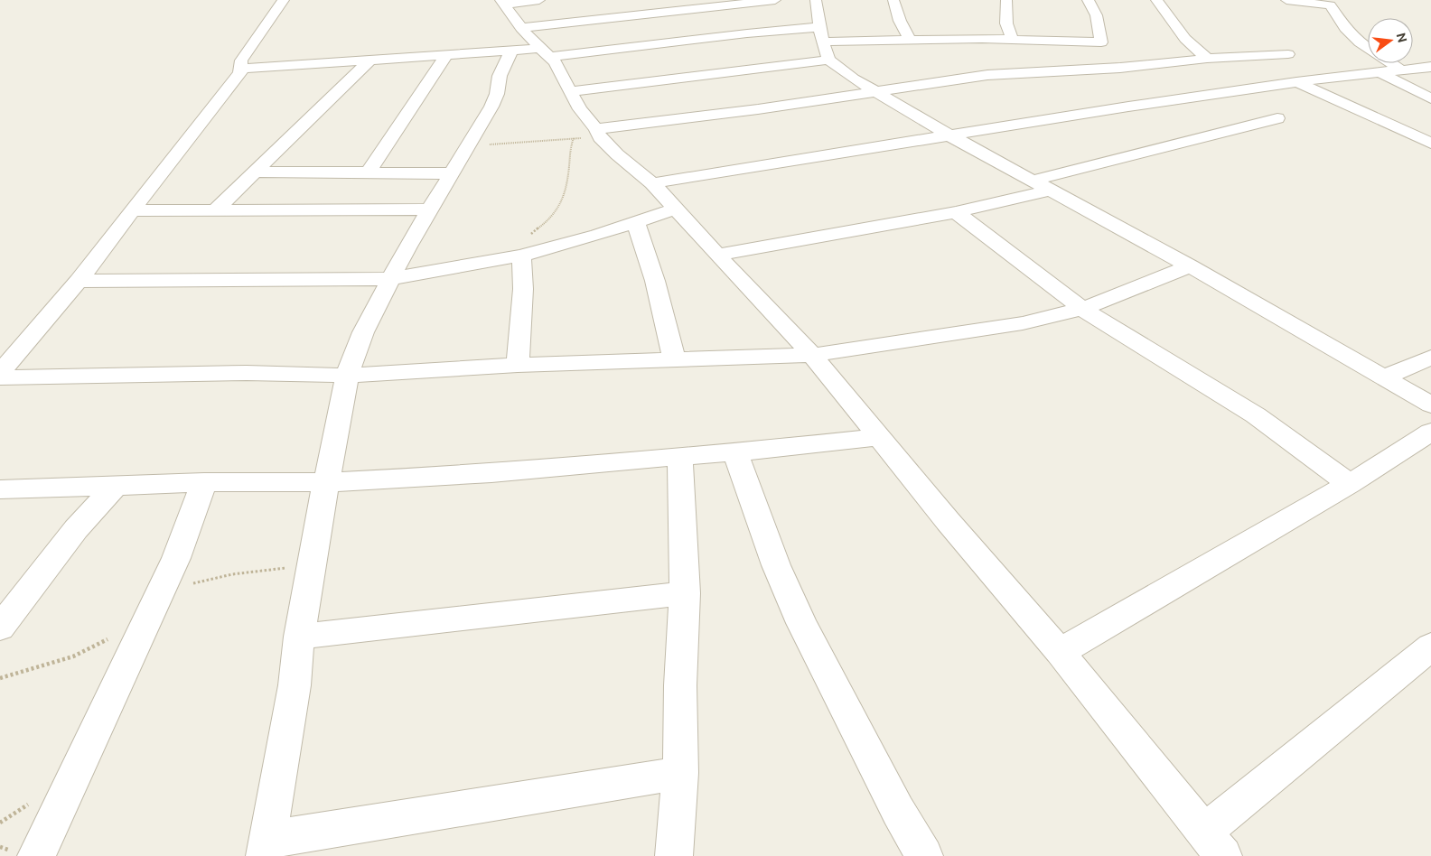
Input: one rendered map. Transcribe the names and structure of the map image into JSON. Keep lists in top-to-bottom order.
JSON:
{
  "north": "right"
}
